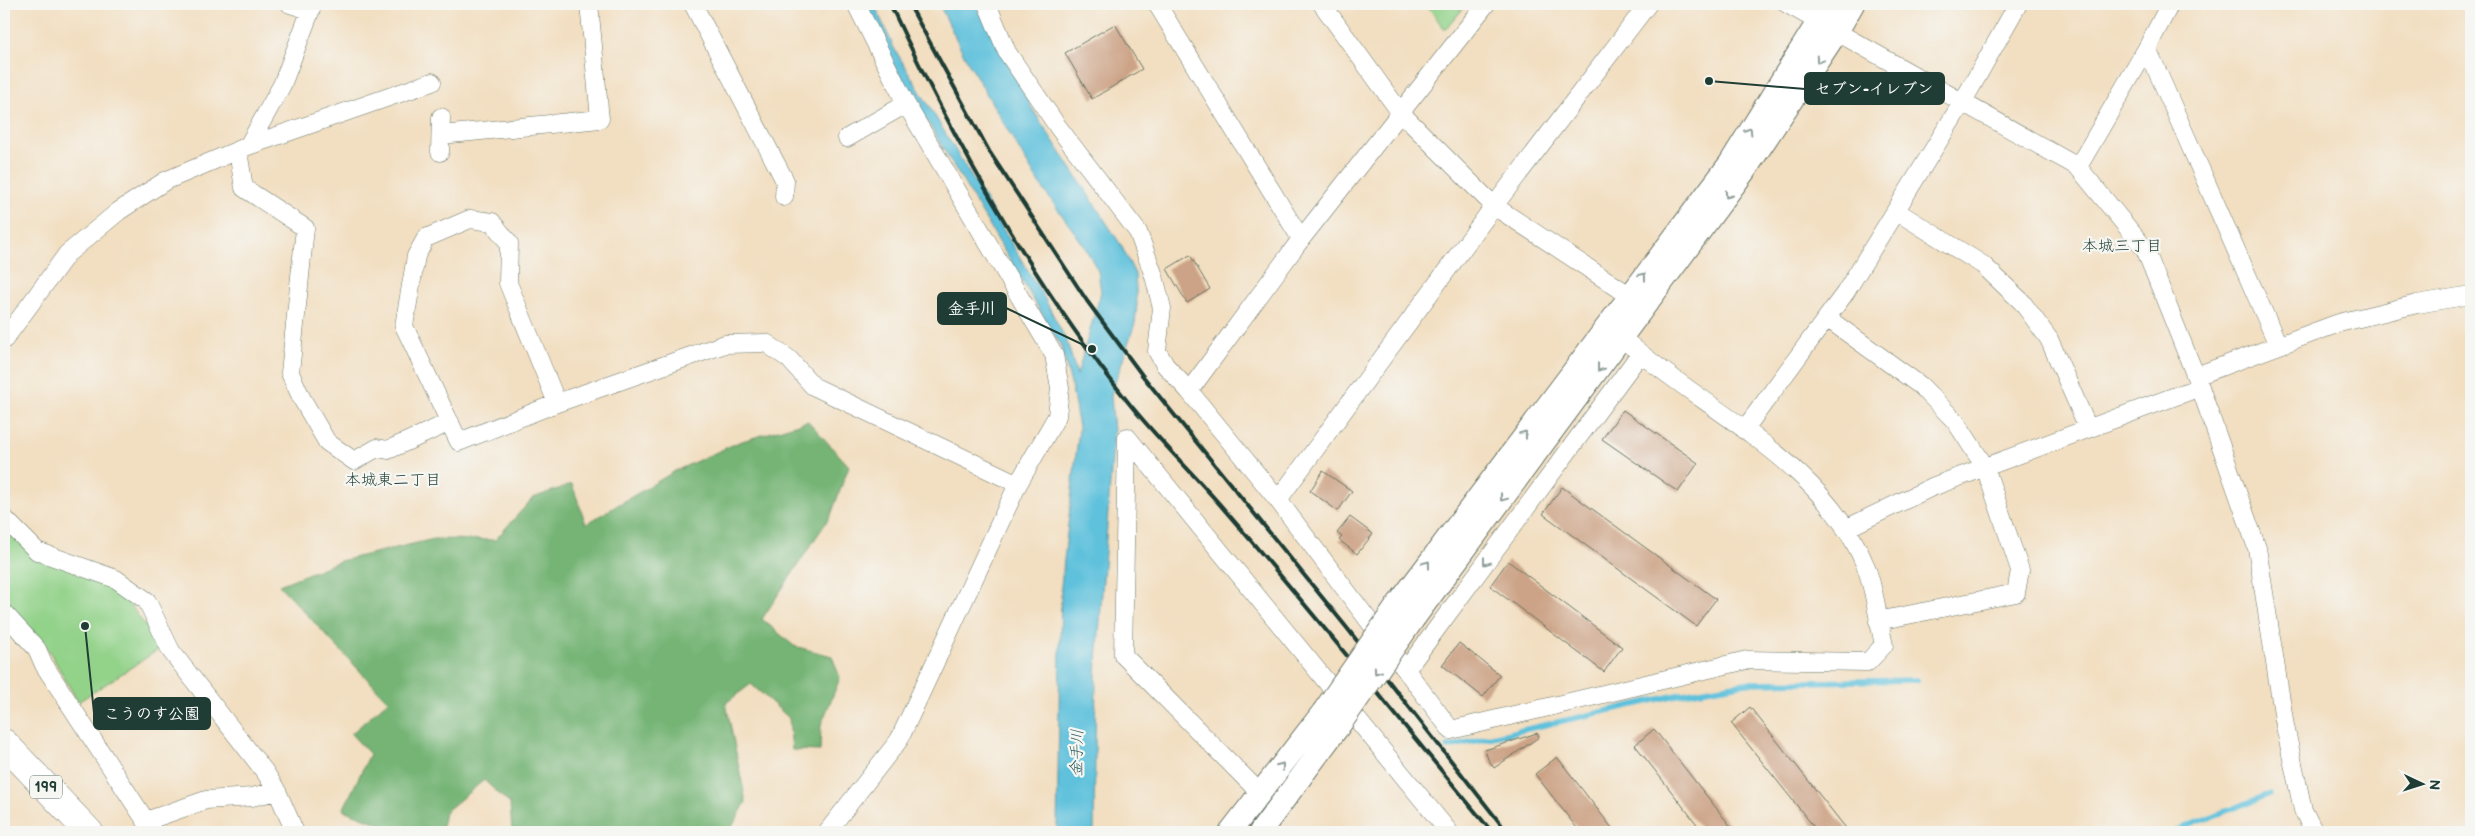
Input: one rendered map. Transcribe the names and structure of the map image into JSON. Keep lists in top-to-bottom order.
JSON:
{
  "streets": {
    "highway": ["199"]
  },
  "districts": ["本城三丁目", "本城東二丁目"],
  "water": ["金手川"],
  "places": ["セブン-イレブン", "金手川", "こうのす公園"],
  "north": "right"
}
